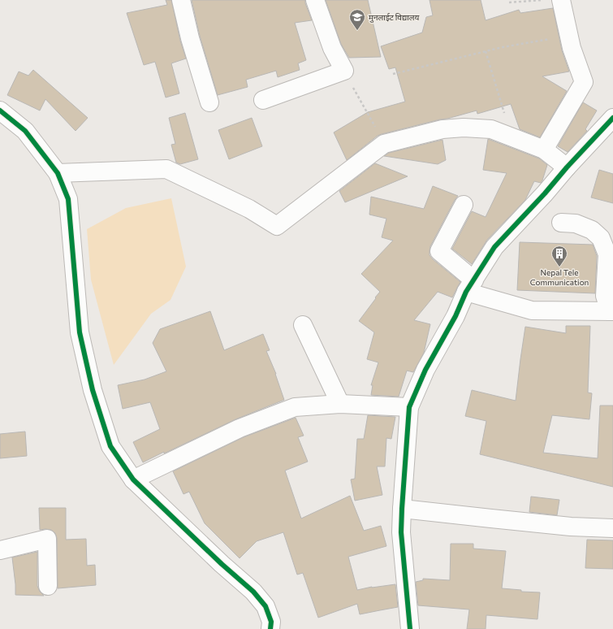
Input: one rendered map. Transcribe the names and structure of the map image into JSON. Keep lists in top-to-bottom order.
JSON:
{
  "places": {
    "school or university": ["मुनलाईट विद्यालय"],
    "building": ["Nepal Tele Communication"]
  }
}
